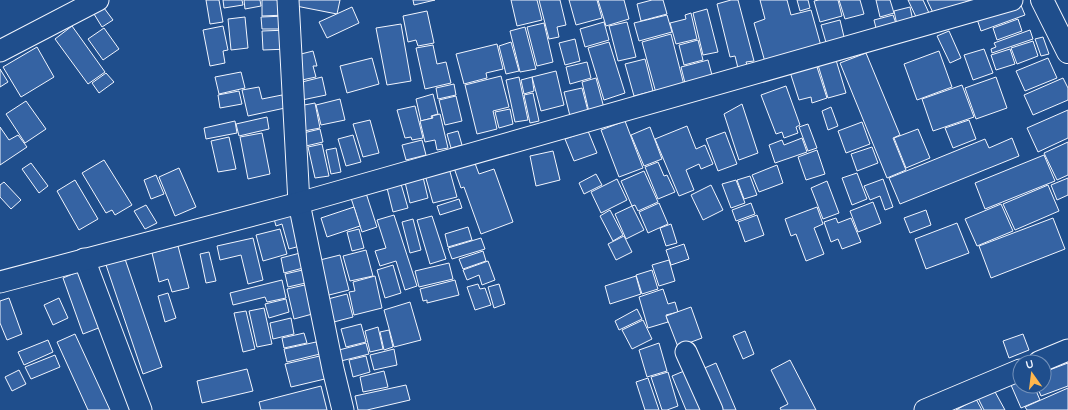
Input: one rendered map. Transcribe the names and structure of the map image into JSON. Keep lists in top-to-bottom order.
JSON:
{
  "north": "top"
}
